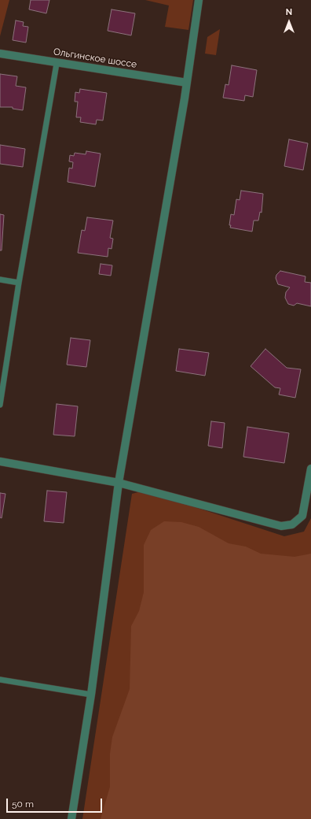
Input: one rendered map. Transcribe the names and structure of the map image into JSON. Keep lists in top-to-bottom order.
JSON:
{
  "streets": {
    "street": ["Ольгинское шоссе"]
  },
  "scale_bar": "50 m",
  "north": "top"
}
